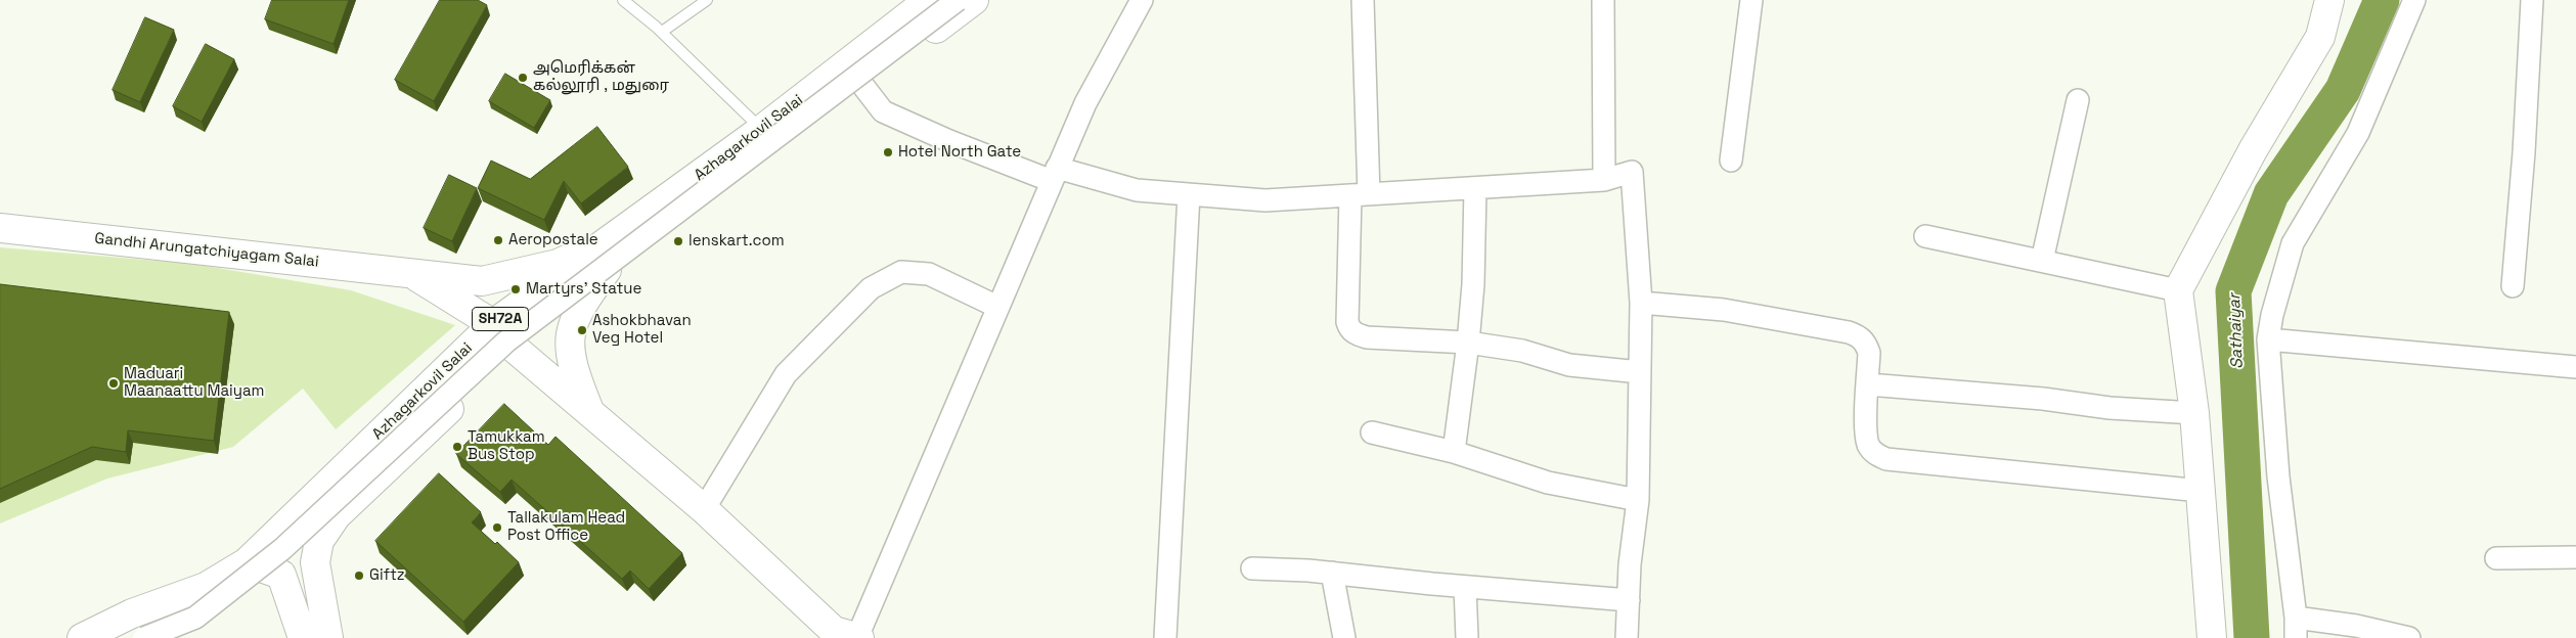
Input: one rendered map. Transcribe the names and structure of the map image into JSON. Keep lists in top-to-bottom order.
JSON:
{
  "streets": {
    "main road": ["Azhagarkovil Salai", "Gandhi Arungatchiyagam Salai", "SH72A"]
  },
  "crossings": [
    ["Azhagarkovil Salai", "Gandhi Arungatchiyagam Salai"]
  ],
  "water": ["Sathaiyar"],
  "places": [
    "அமெரிக்கன் கல்லூரி , மதுரை",
    "Hotel North Gate",
    "Aeropostale",
    "lenskart.com",
    "Martyrs' Statue",
    "Ashokbhavan Veg Hotel",
    "Maduari Maanaattu Maiyam",
    "Tamukkam Bus Stop",
    "Tallakulam Head Post Office",
    "Giftz"
  ]
}
